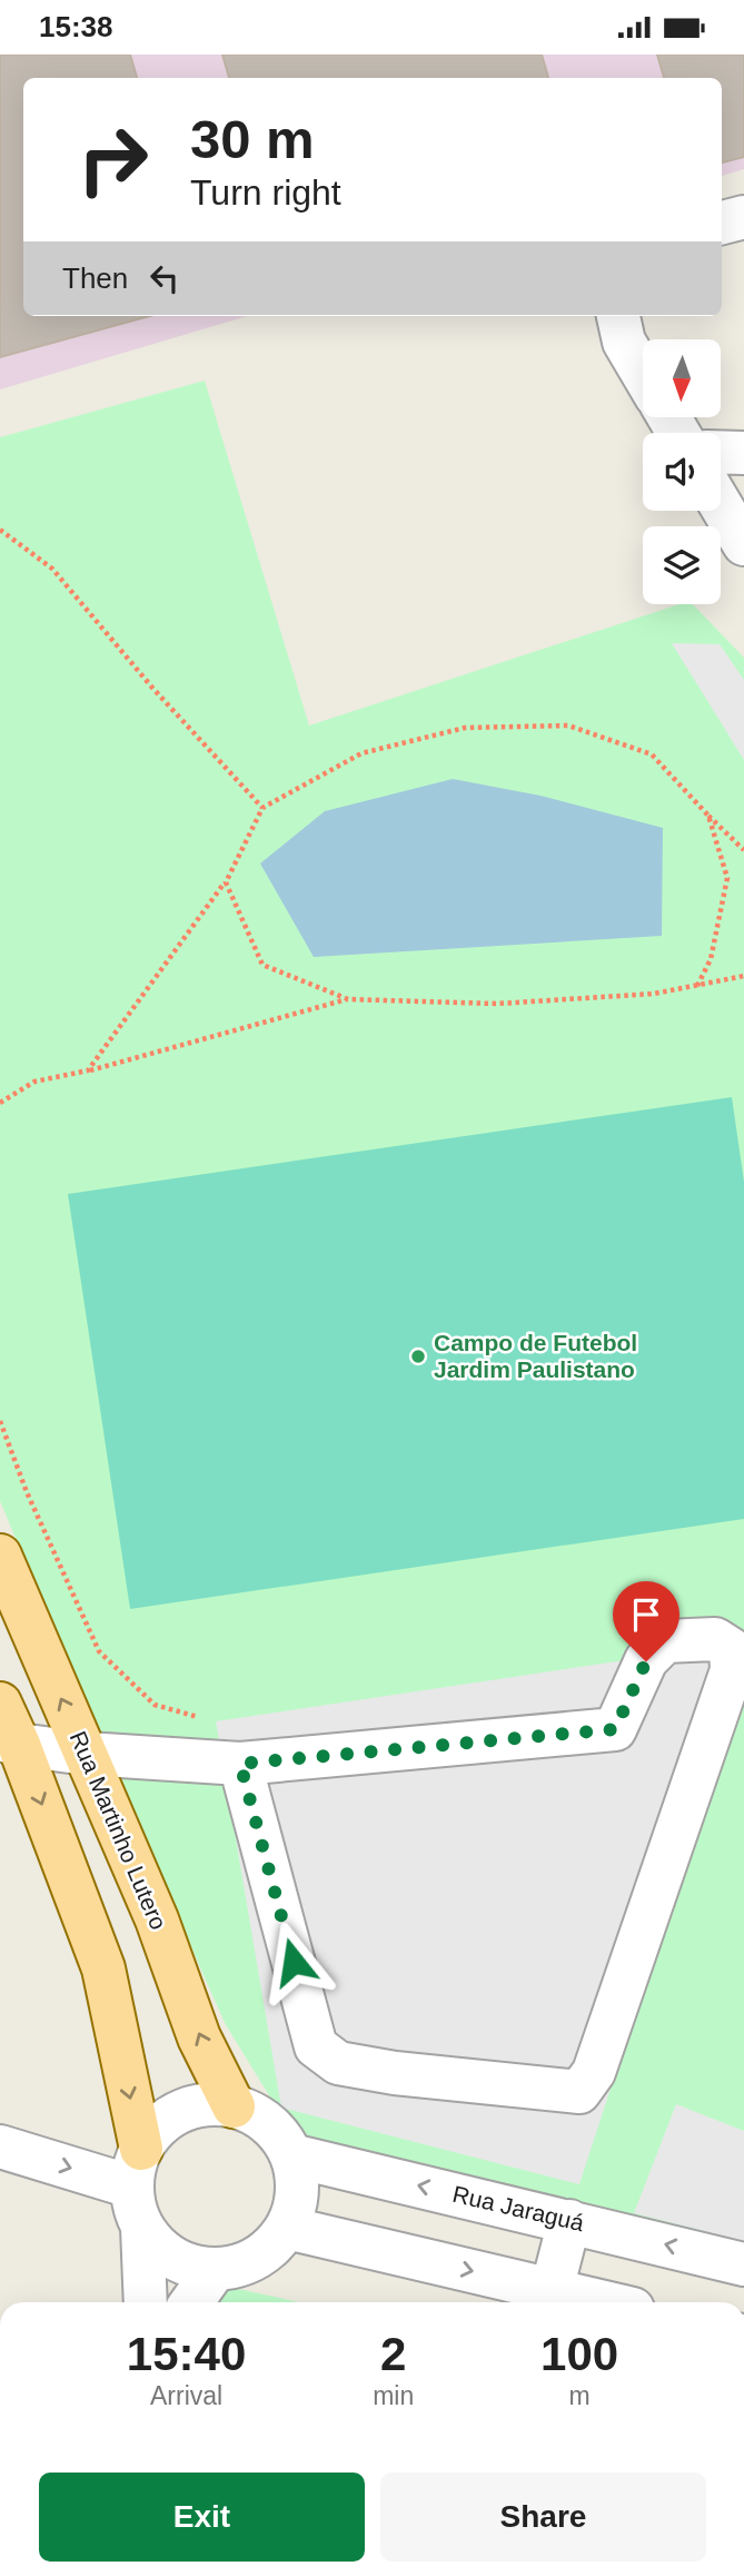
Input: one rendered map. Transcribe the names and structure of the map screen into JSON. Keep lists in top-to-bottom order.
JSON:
{
  "streets": {
    "main road": ["Rua Martinho Lutero"],
    "street": ["Rua Jaraguá"]
  },
  "crossings": [
    ["Rua Martinho Lutero", "Rua Jaraguá"]
  ],
  "places": ["Campo de Futebol Jardim Paulistano"],
  "north": "bottom",
  "page": {
    "status": "15:38",
    "turn": ["30 m", "Turn right"],
    "then": "Then",
    "eta": [
      "15:40",
      "Arrival",
      "2",
      "min",
      "100",
      "m"
    ],
    "buttons": ["Exit", "Share"]
  }
}
